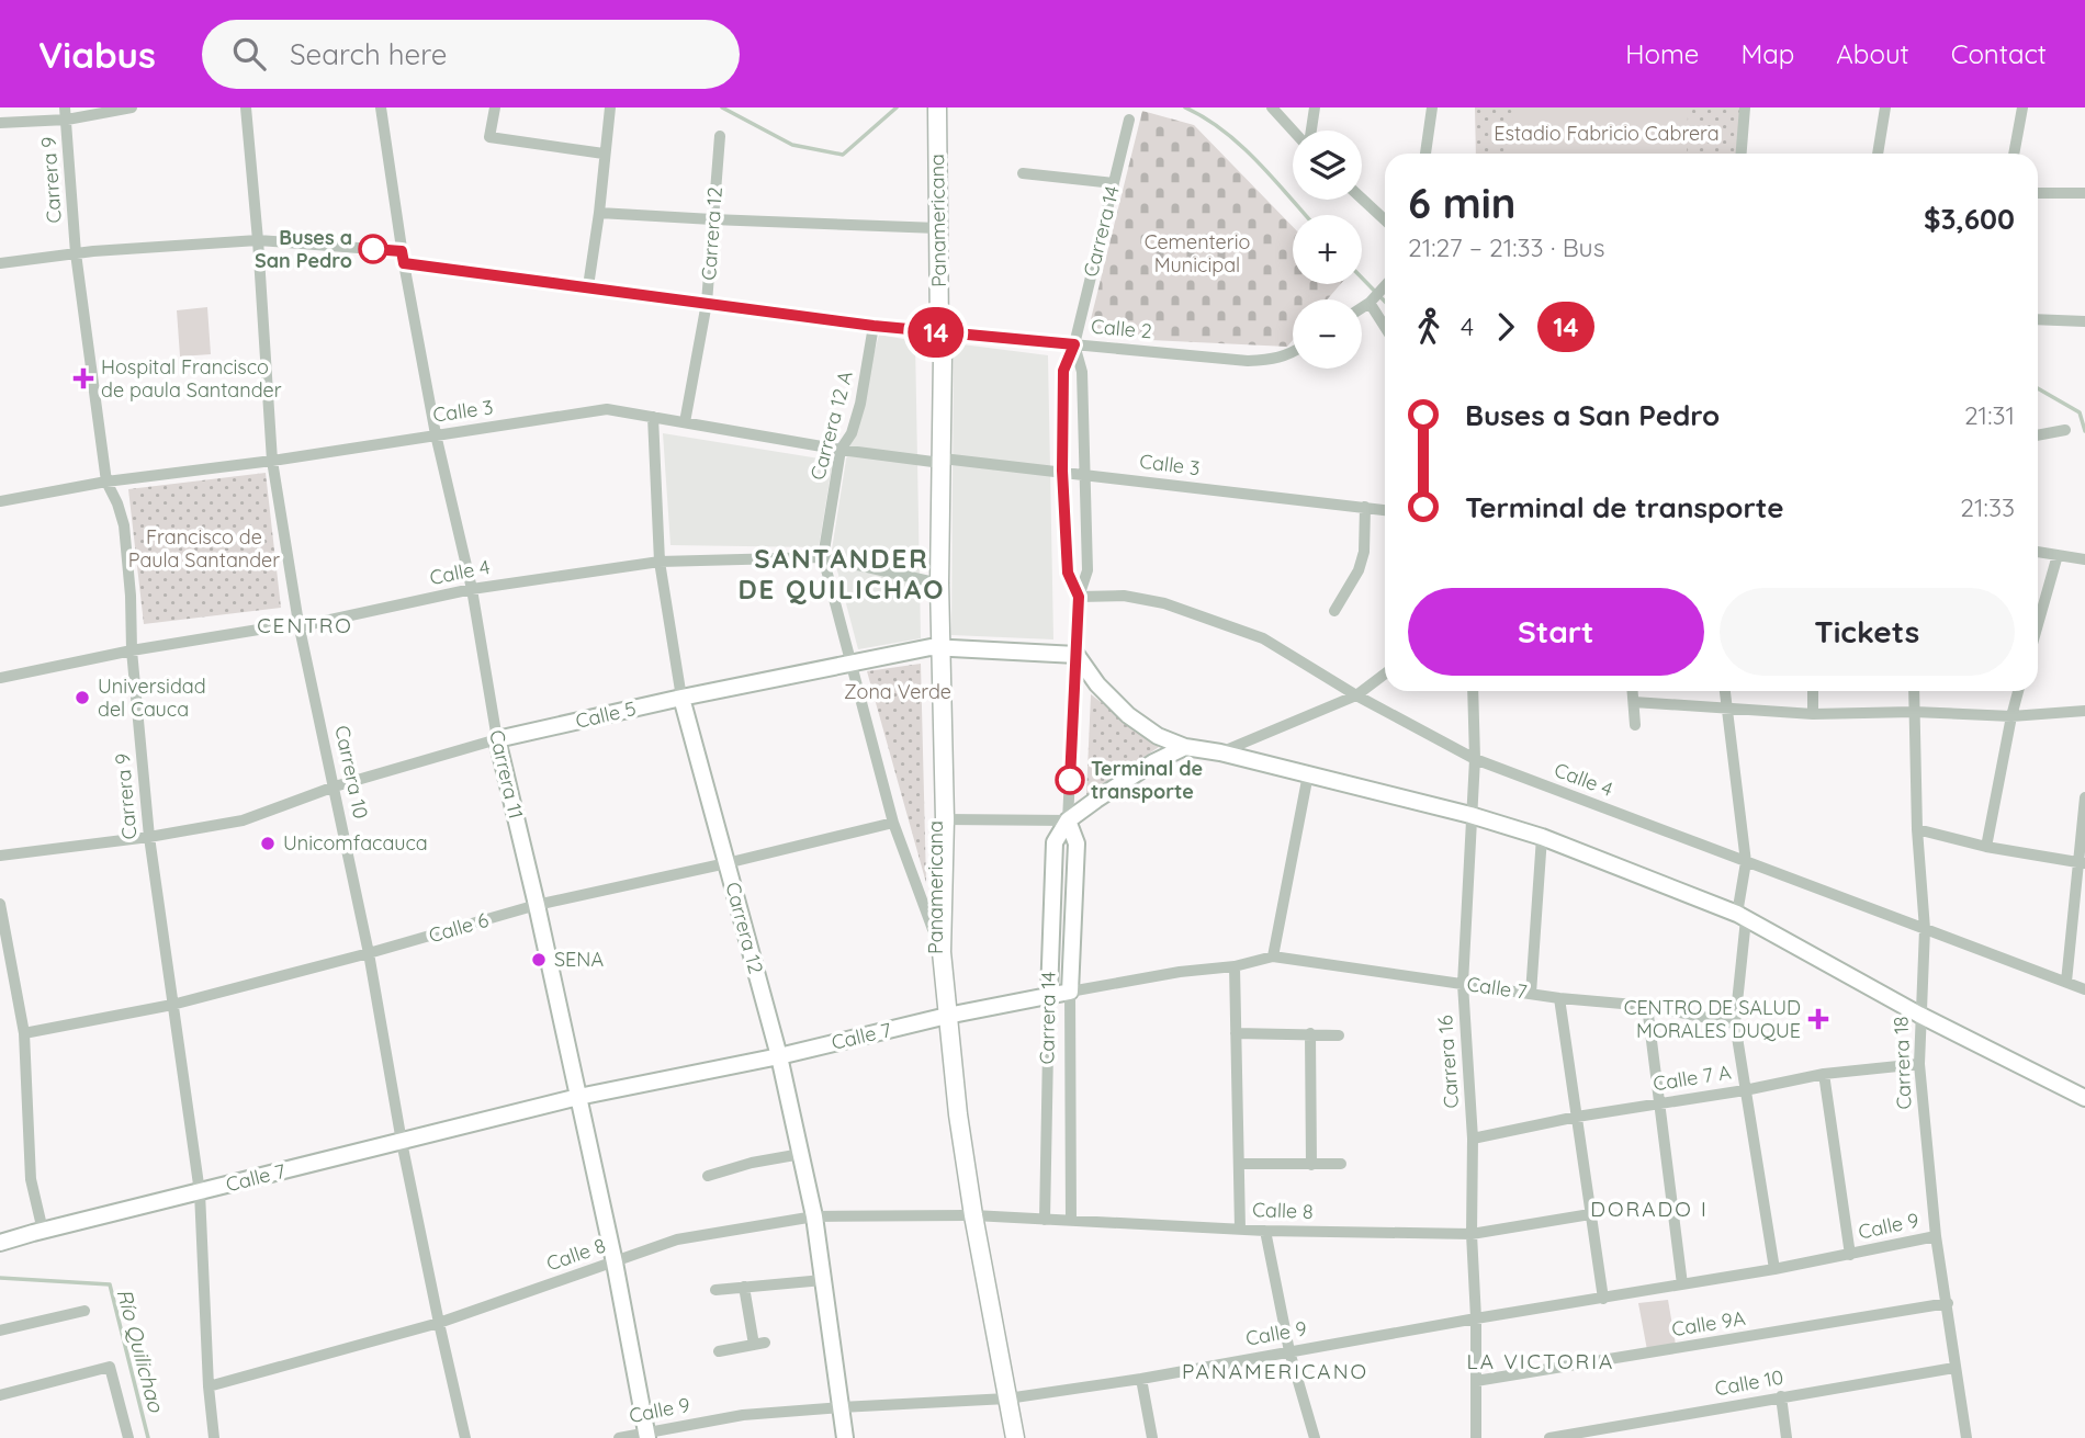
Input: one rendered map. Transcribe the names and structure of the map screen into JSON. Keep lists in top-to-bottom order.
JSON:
{
  "streets": {
    "main road": ["Panamericana"],
    "street": [
      "Carrera 9",
      "Carrera 14",
      "Carrera 12",
      "Calle 2",
      "Calle 3",
      "Carrera 12 A",
      "Calle 4",
      "Calle 5",
      "Carrera 10",
      "Carrera 11",
      "Calle 6",
      "Calle 7",
      "Carrera 16",
      "Carrera 18",
      "Calle 7 A",
      "Calle 8",
      "Calle 9",
      "Calle 9A",
      "Calle 10"
    ]
  },
  "crossings": [
    ["Carrera 9", "Calle 2"],
    ["Carrera 9", "Calle 3"],
    ["Carrera 9", "Calle 4"],
    ["Carrera 9", "Calle 5"],
    ["Carrera 9", "Calle 6"],
    ["Carrera 9", "Calle 7"],
    ["Carrera 9", "Calle 8"],
    ["Panamericana", "Calle 2"],
    ["Panamericana", "Calle 3"],
    ["Panamericana", "Carrera 12 A"],
    ["Panamericana", "Calle 4"],
    ["Panamericana", "Calle 5"],
    ["Panamericana", "Calle 7"],
    ["Panamericana", "Calle 8"],
    ["Panamericana", "Calle 9"],
    ["Carrera 14", "Calle 2"],
    ["Carrera 14", "Calle 3"],
    ["Carrera 14", "Calle 4"],
    ["Carrera 14", "Calle 5"],
    ["Carrera 14", "Calle 7"],
    ["Carrera 14", "Calle 8"],
    ["Carrera 12", "Calle 2"],
    ["Carrera 12", "Calle 3"],
    ["Carrera 12", "Calle 4"],
    ["Carrera 12", "Calle 5"],
    ["Carrera 12", "Calle 6"],
    ["Carrera 12", "Calle 7"],
    ["Carrera 12", "Calle 8"],
    ["Carrera 12", "Calle 9"],
    ["Calle 2", "Carrera 12 A"],
    ["Calle 2", "Carrera 10"],
    ["Calle 2", "Carrera 11"],
    ["Calle 3", "Carrera 12 A"],
    ["Calle 3", "Carrera 10"],
    ["Calle 3", "Carrera 11"],
    ["Carrera 12 A", "Calle 4"],
    ["Carrera 12 A", "Calle 5"],
    ["Carrera 12 A", "Calle 6"],
    ["Calle 4", "Carrera 10"],
    ["Calle 4", "Carrera 11"],
    ["Calle 4", "Carrera 16"],
    ["Calle 4", "Carrera 18"],
    ["Calle 5", "Carrera 10"],
    ["Calle 5", "Carrera 11"],
    ["Carrera 10", "Calle 6"],
    ["Carrera 10", "Calle 7"],
    ["Carrera 10", "Calle 8"],
    ["Carrera 11", "Calle 6"],
    ["Carrera 11", "Calle 7"],
    ["Carrera 11", "Calle 8"],
    ["Carrera 11", "Calle 9"],
    ["Calle 7", "Carrera 16"],
    ["Carrera 16", "Calle 7 A"],
    ["Carrera 16", "Calle 8"],
    ["Carrera 16", "Calle 9"],
    ["Carrera 16", "Calle 9A"],
    ["Carrera 18", "Calle 7 A"],
    ["Carrera 18", "Calle 9"],
    ["Carrera 18", "Calle 9A"],
    ["Carrera 18", "Calle 10"]
  ],
  "districts": [
    "SANTANDER DE QUILICHAO",
    "CENTRO",
    "DORADO I",
    "LA VICTORIA",
    "PANAMERICANO"
  ],
  "water": ["Río Quilichao"],
  "parks": [
    "Estadio Fabricio Cabrera",
    "Cementerio Municipal",
    "Francisco de Paula Santander",
    "Zona Verde"
  ],
  "places": {
    "other": [
      "Buses a San Pedro",
      "Universidad del Cauca",
      "Terminal de transporte",
      "Unicomfacauca",
      "SENA"
    ],
    "health": ["Hospital Francisco de paula Santander", "CENTRO DE SALUD MORALES DUQUE"]
  },
  "lines": ["bus line 14"],
  "page": {
    "header": "Viabus",
    "search": "Search here",
    "nav": [
      "Home",
      "Map",
      "About",
      "Contact"
    ],
    "on_map": "14",
    "map_buttons": ["+", "−"],
    "heading": ["6 min", "21:27 – 21:33 · Bus", "$3,600"],
    "legs": ["4", "14"],
    "list": [
      {
        "name": "Buses a San Pedro",
        "value": "21:31"
      },
      {
        "name": "Terminal de transporte",
        "value": "21:33"
      }
    ],
    "buttons": ["Start", "Tickets"]
  }
}
